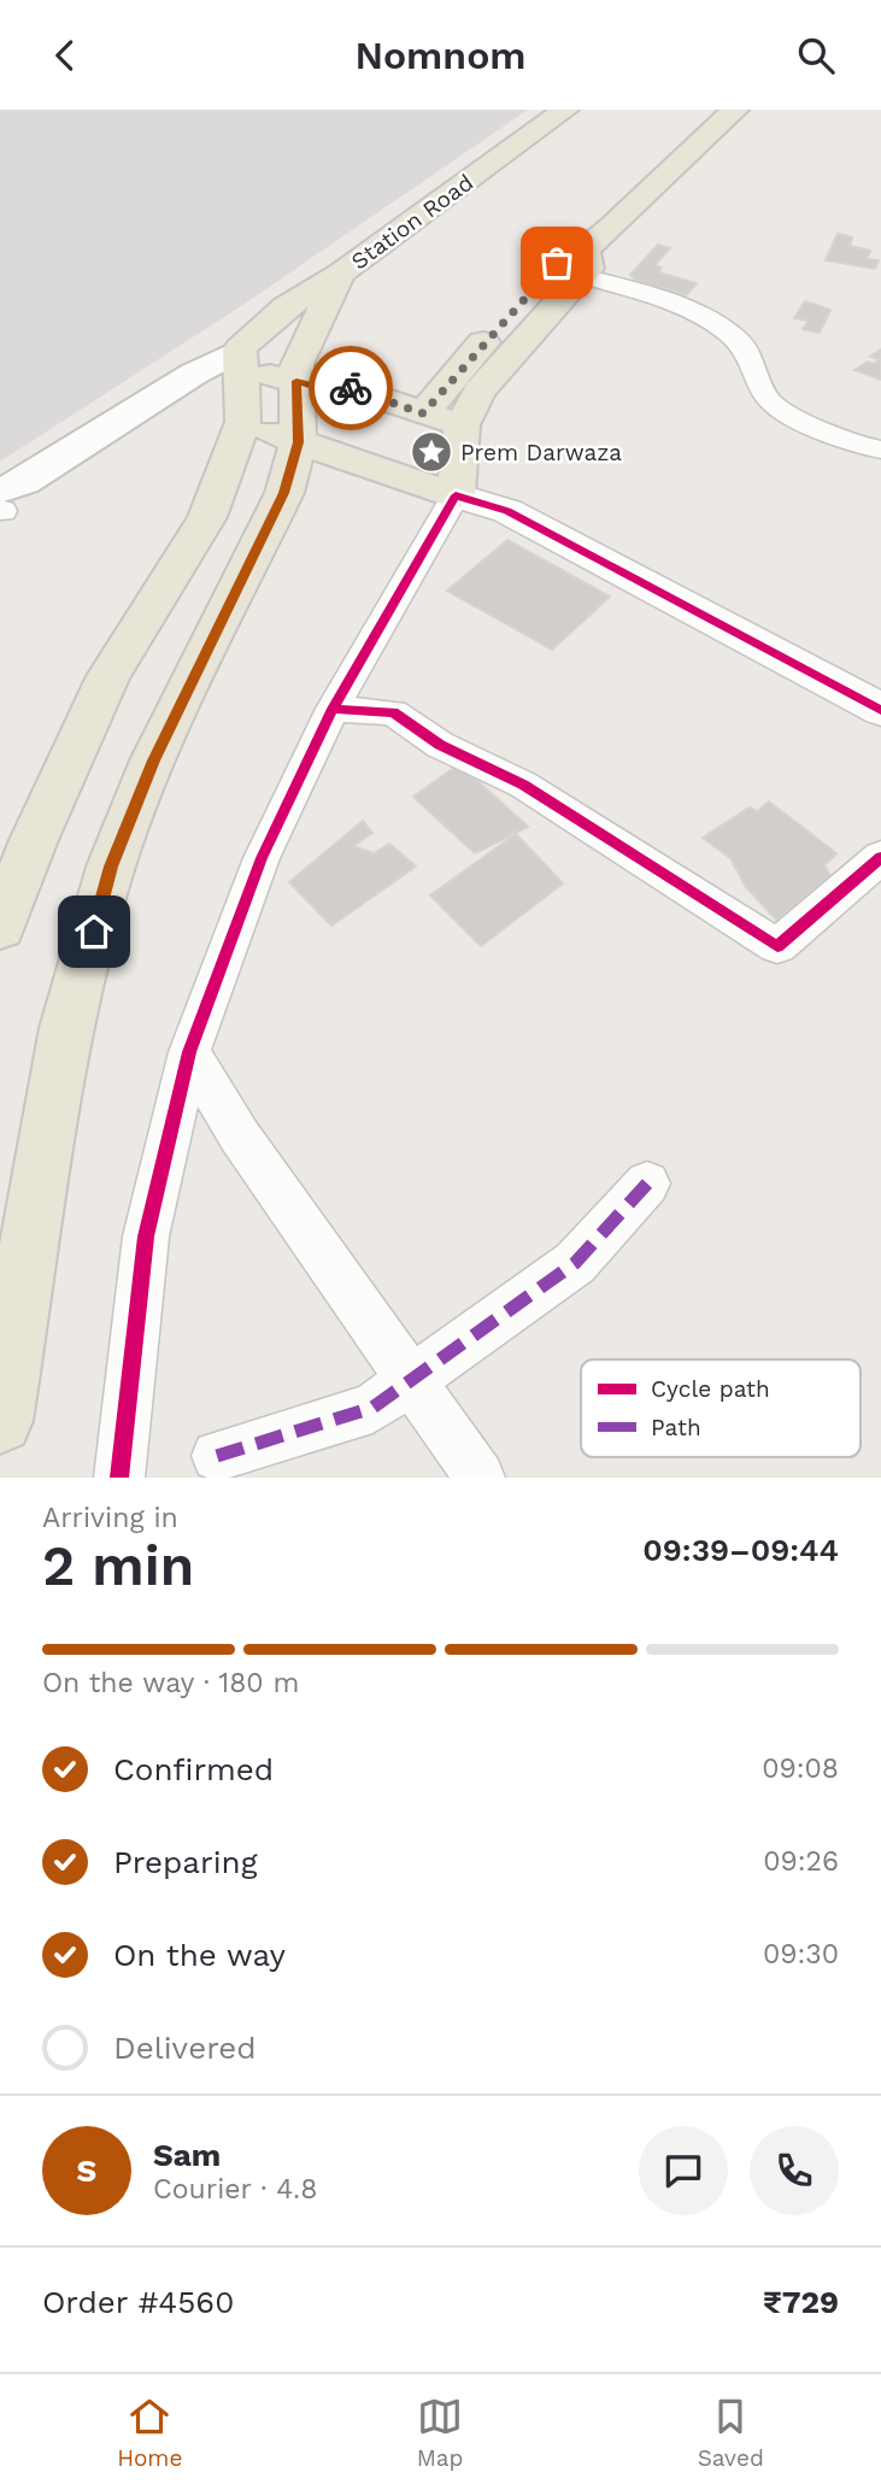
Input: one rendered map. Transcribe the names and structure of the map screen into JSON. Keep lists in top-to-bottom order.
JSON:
{
  "streets": {
    "main road": ["Station Road"]
  },
  "places": {
    "place": ["Prem Darwaza"]
  },
  "legend": ["Cycle path", "Path"],
  "page": {
    "header": "Nomnom",
    "heading": ["2 min", "Arriving in", "09:39–09:44"],
    "panel": [
      "Sam",
      "Courier · 4.8",
      "Order #4560",
      "₹729"
    ],
    "bar": "On the way · 180 m",
    "list": [
      ["Confirmed", "09:08"],
      ["Preparing", "09:26"],
      ["On the way", "09:30"],
      "Delivered"
    ],
    "round": "S",
    "tabs": ["Home", "Map", "Saved"]
  }
}
